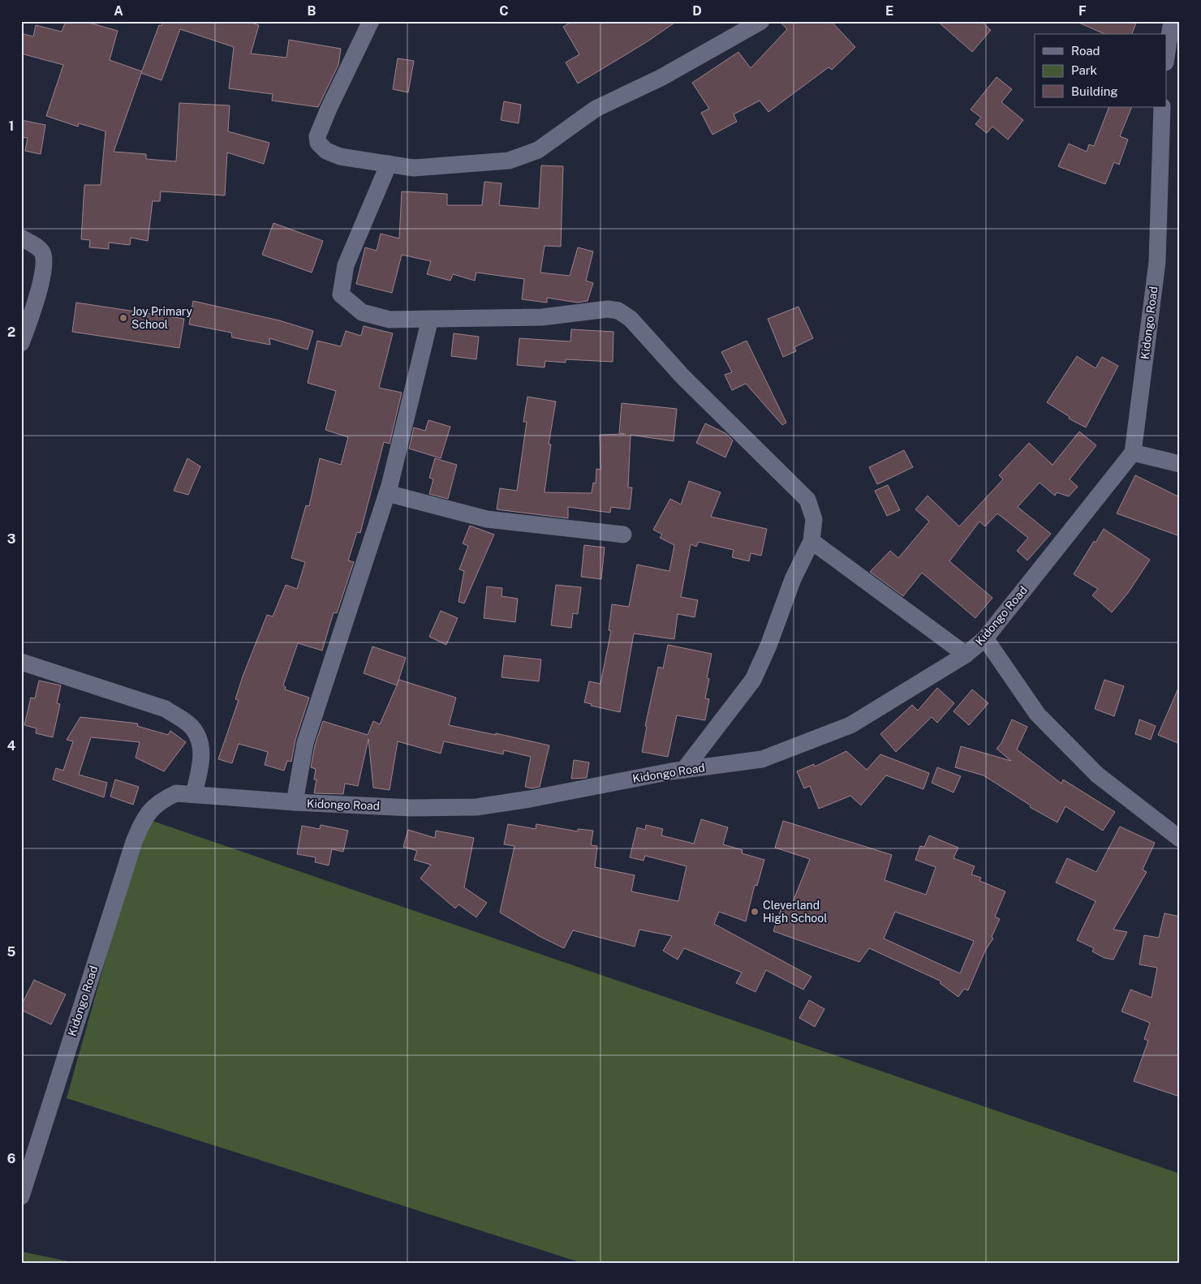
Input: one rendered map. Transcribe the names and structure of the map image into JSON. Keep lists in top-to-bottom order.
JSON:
{
  "streets": {
    "street": ["Kidongo Road"]
  },
  "places": ["Joy Primary School", "Cleverland High School"],
  "legend": ["Road", "Park", "Building"],
  "grid": {
    "columns": [
      "A",
      "B",
      "C",
      "D",
      "E",
      "F"
    ],
    "rows": [
      "1",
      "2",
      "3",
      "4",
      "5",
      "6"
    ]
  }
}
